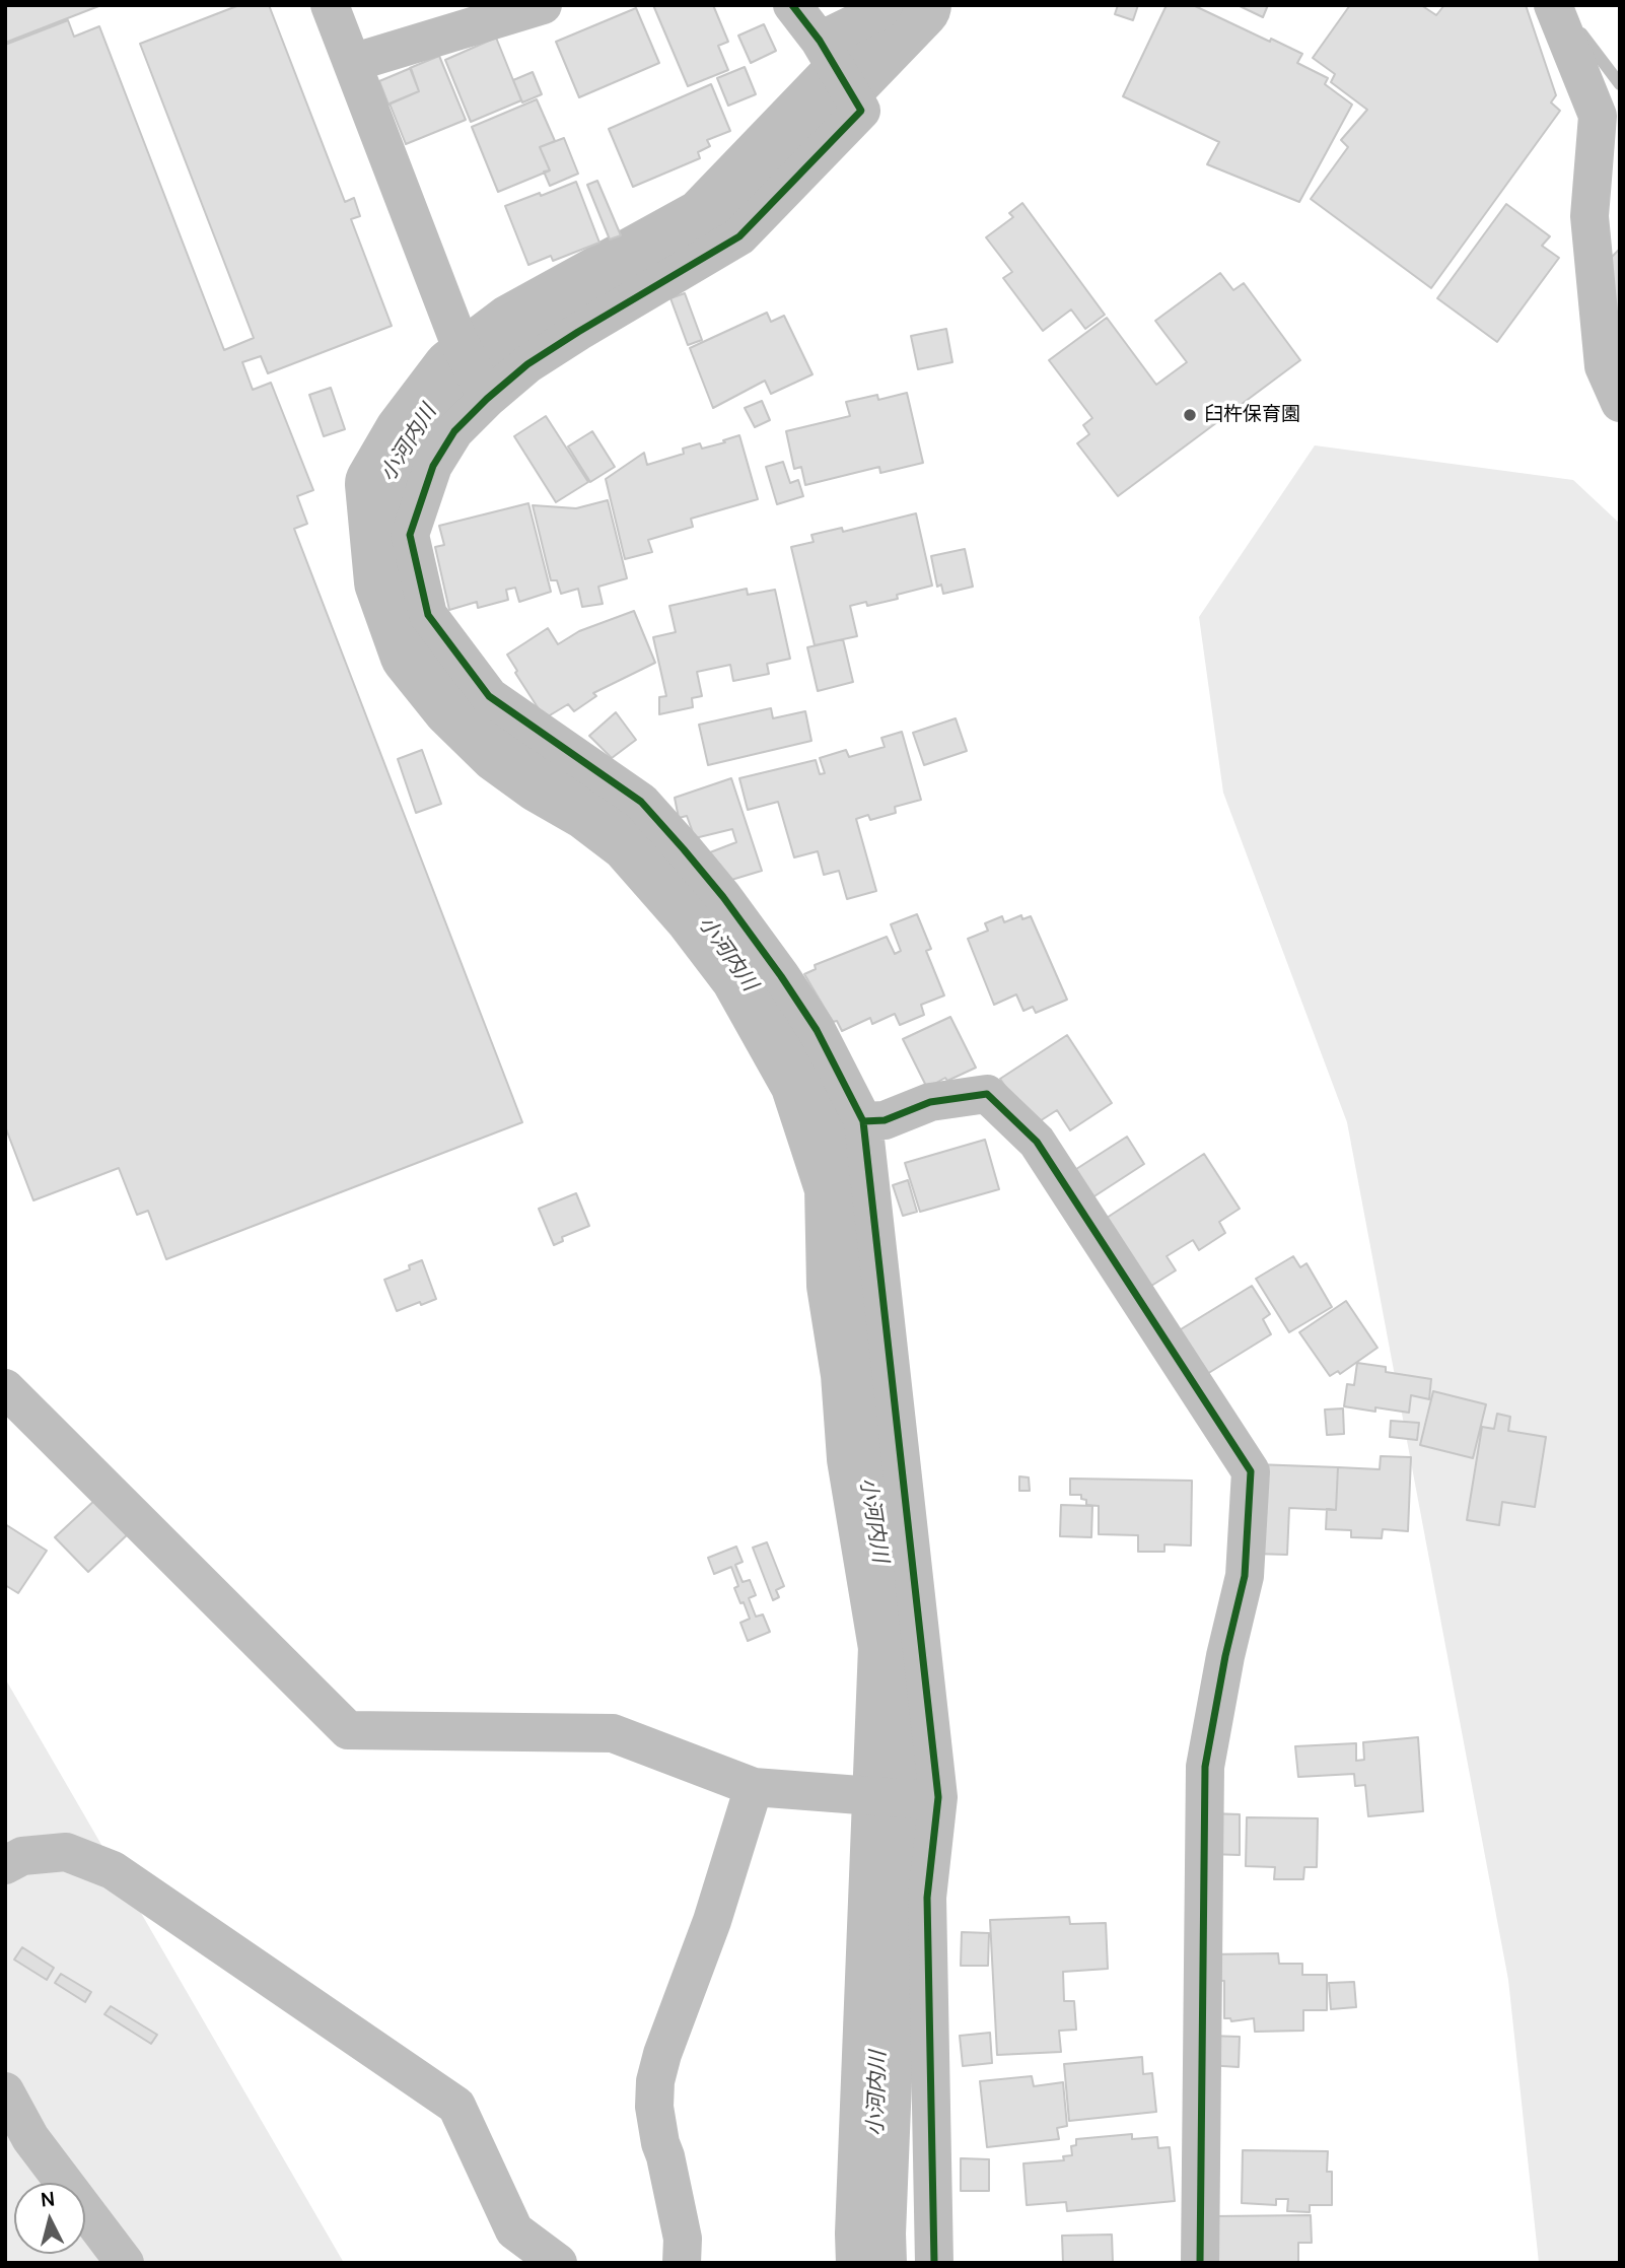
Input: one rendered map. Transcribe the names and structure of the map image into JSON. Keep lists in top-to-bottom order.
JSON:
{
  "water": ["小河内川"],
  "places": ["臼杵保育園"],
  "north": "top"
}
